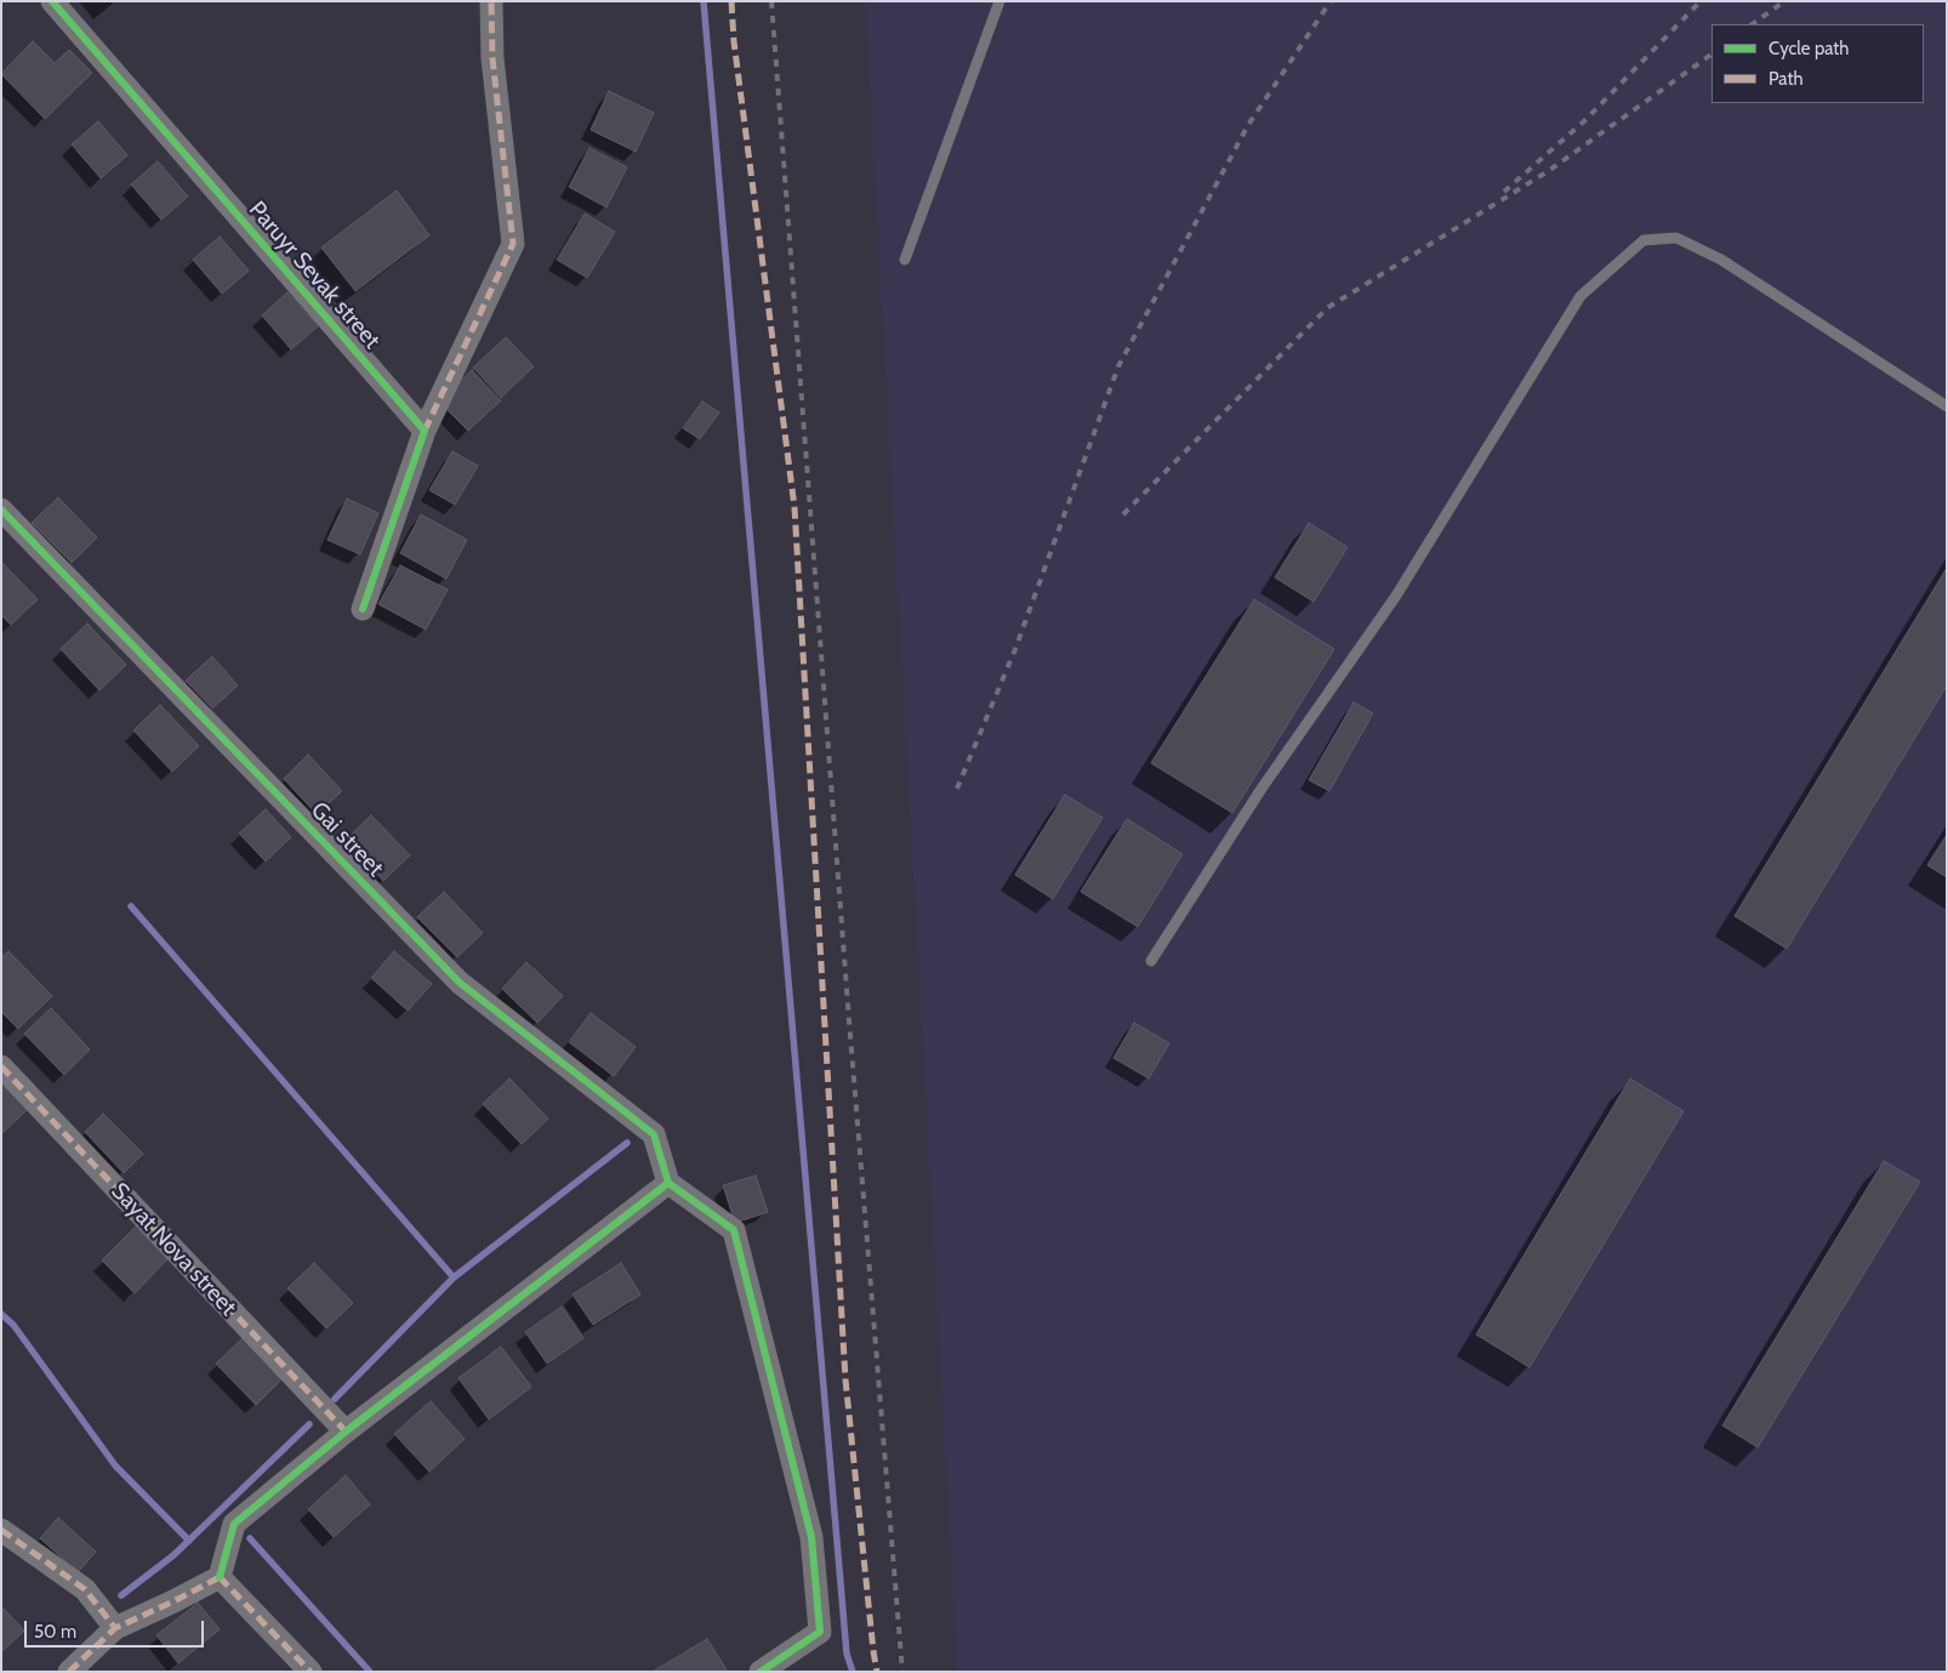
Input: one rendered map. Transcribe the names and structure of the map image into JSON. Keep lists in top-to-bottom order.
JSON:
{
  "streets": {
    "street": ["Paruyr Sevak street", "Gai street", "Sayat Nova street"]
  },
  "legend": ["Cycle path", "Path"],
  "scale_bar": "50 m"
}
